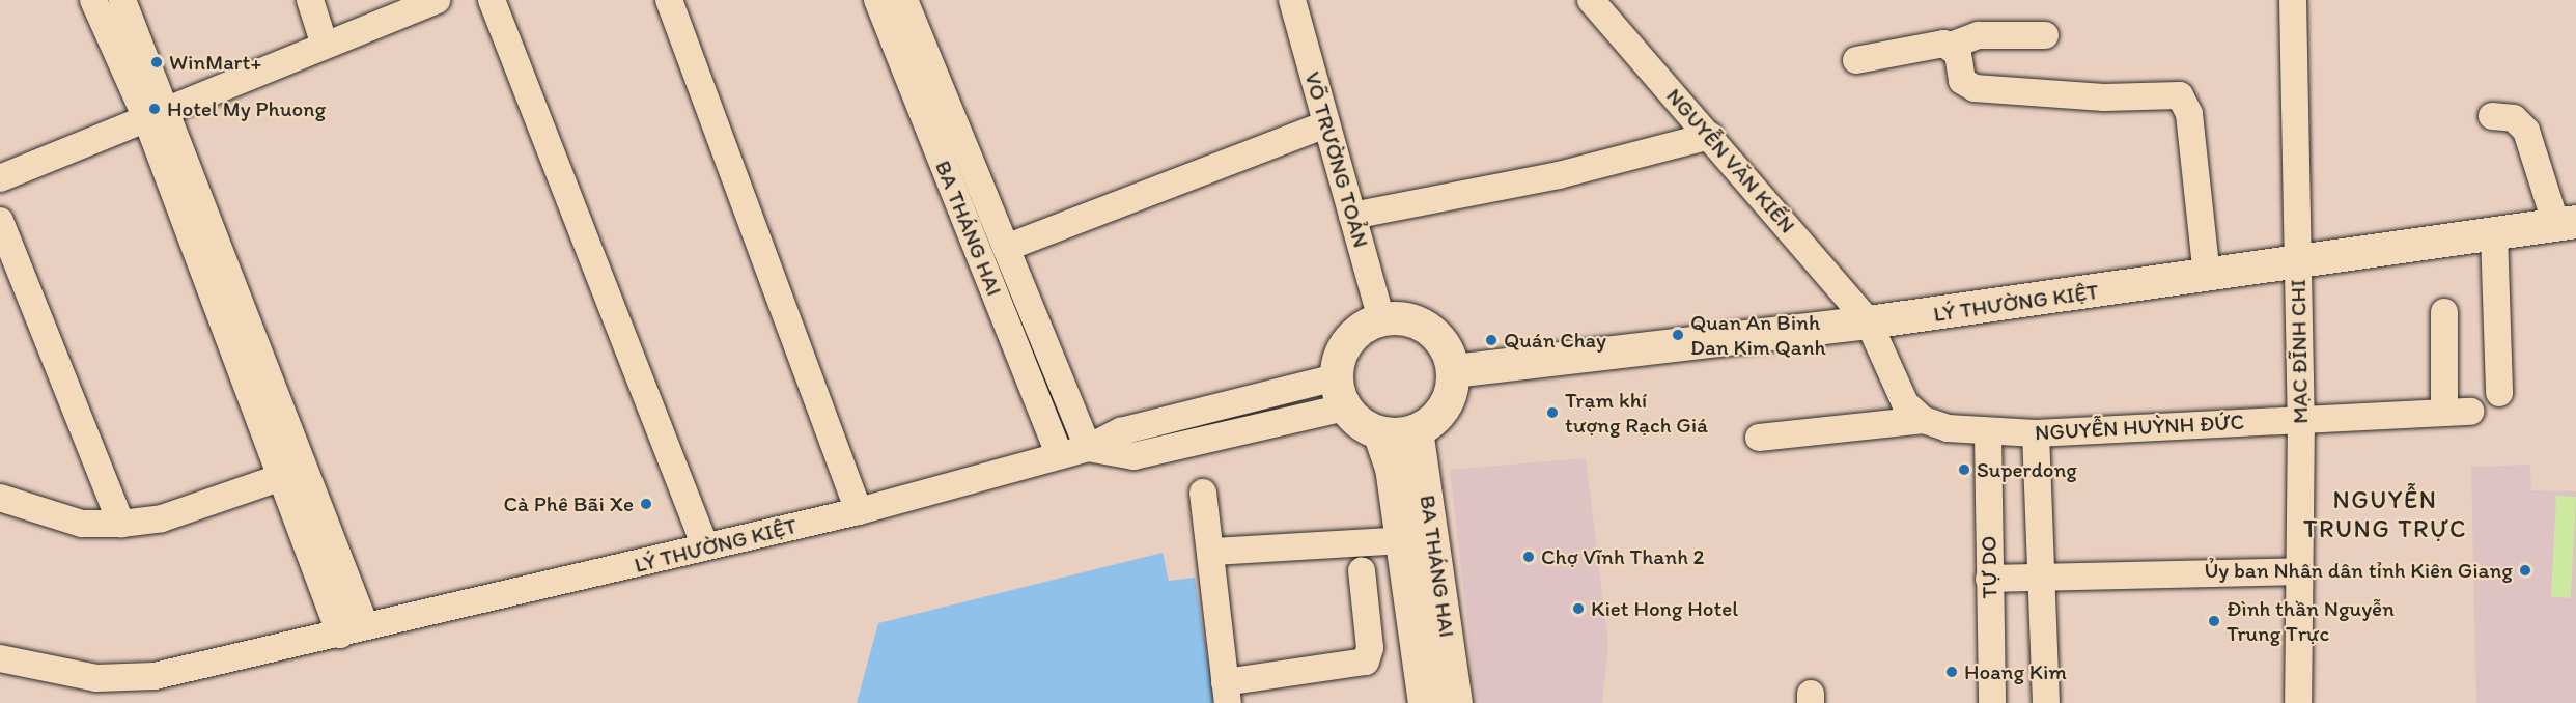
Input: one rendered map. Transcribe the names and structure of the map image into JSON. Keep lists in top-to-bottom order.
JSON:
{
  "streets": {
    "main road": ["BA THÁNG HAI", "LÝ THƯỜNG KIỆT"],
    "street": [
      "VÕ TRƯỜNG TOẢN",
      "NGUYỄN VĂN KIẾN",
      "MẠC ĐĨNH CHI",
      "NGUYỄN HUỲNH ĐỨC",
      "TỰ DO"
    ]
  },
  "crossings": [
    ["VÕ TRƯỜNG TOẢN", "BA THÁNG HAI"],
    ["VÕ TRƯỜNG TOẢN", "LÝ THƯỜNG KIỆT"],
    ["NGUYỄN VĂN KIẾN", "LÝ THƯỜNG KIỆT"],
    ["BA THÁNG HAI", "LÝ THƯỜNG KIỆT"],
    ["LÝ THƯỜNG KIỆT", "MẠC ĐĨNH CHI"],
    ["MẠC ĐĨNH CHI", "NGUYỄN HUỲNH ĐỨC"],
    ["NGUYỄN HUỲNH ĐỨC", "TỰ DO"]
  ],
  "districts": ["NGUYỄN TRUNG TRỰC"],
  "places": [
    "WinMart+",
    "Hotel My Phuong",
    "Quan An Binh Dan Kim Qanh",
    "Quán Chay",
    "Trạm khí tượng Rạch Giá",
    "Superdong",
    "Cà Phê Bãi Xe",
    "Chợ Vĩnh Thanh 2",
    "Ủy ban Nhân dân tỉnh Kiên Giang",
    "Kiet Hong Hotel",
    "Đình thần Nguyễn Trung Trực",
    "Hoang Kim"
  ]
}
